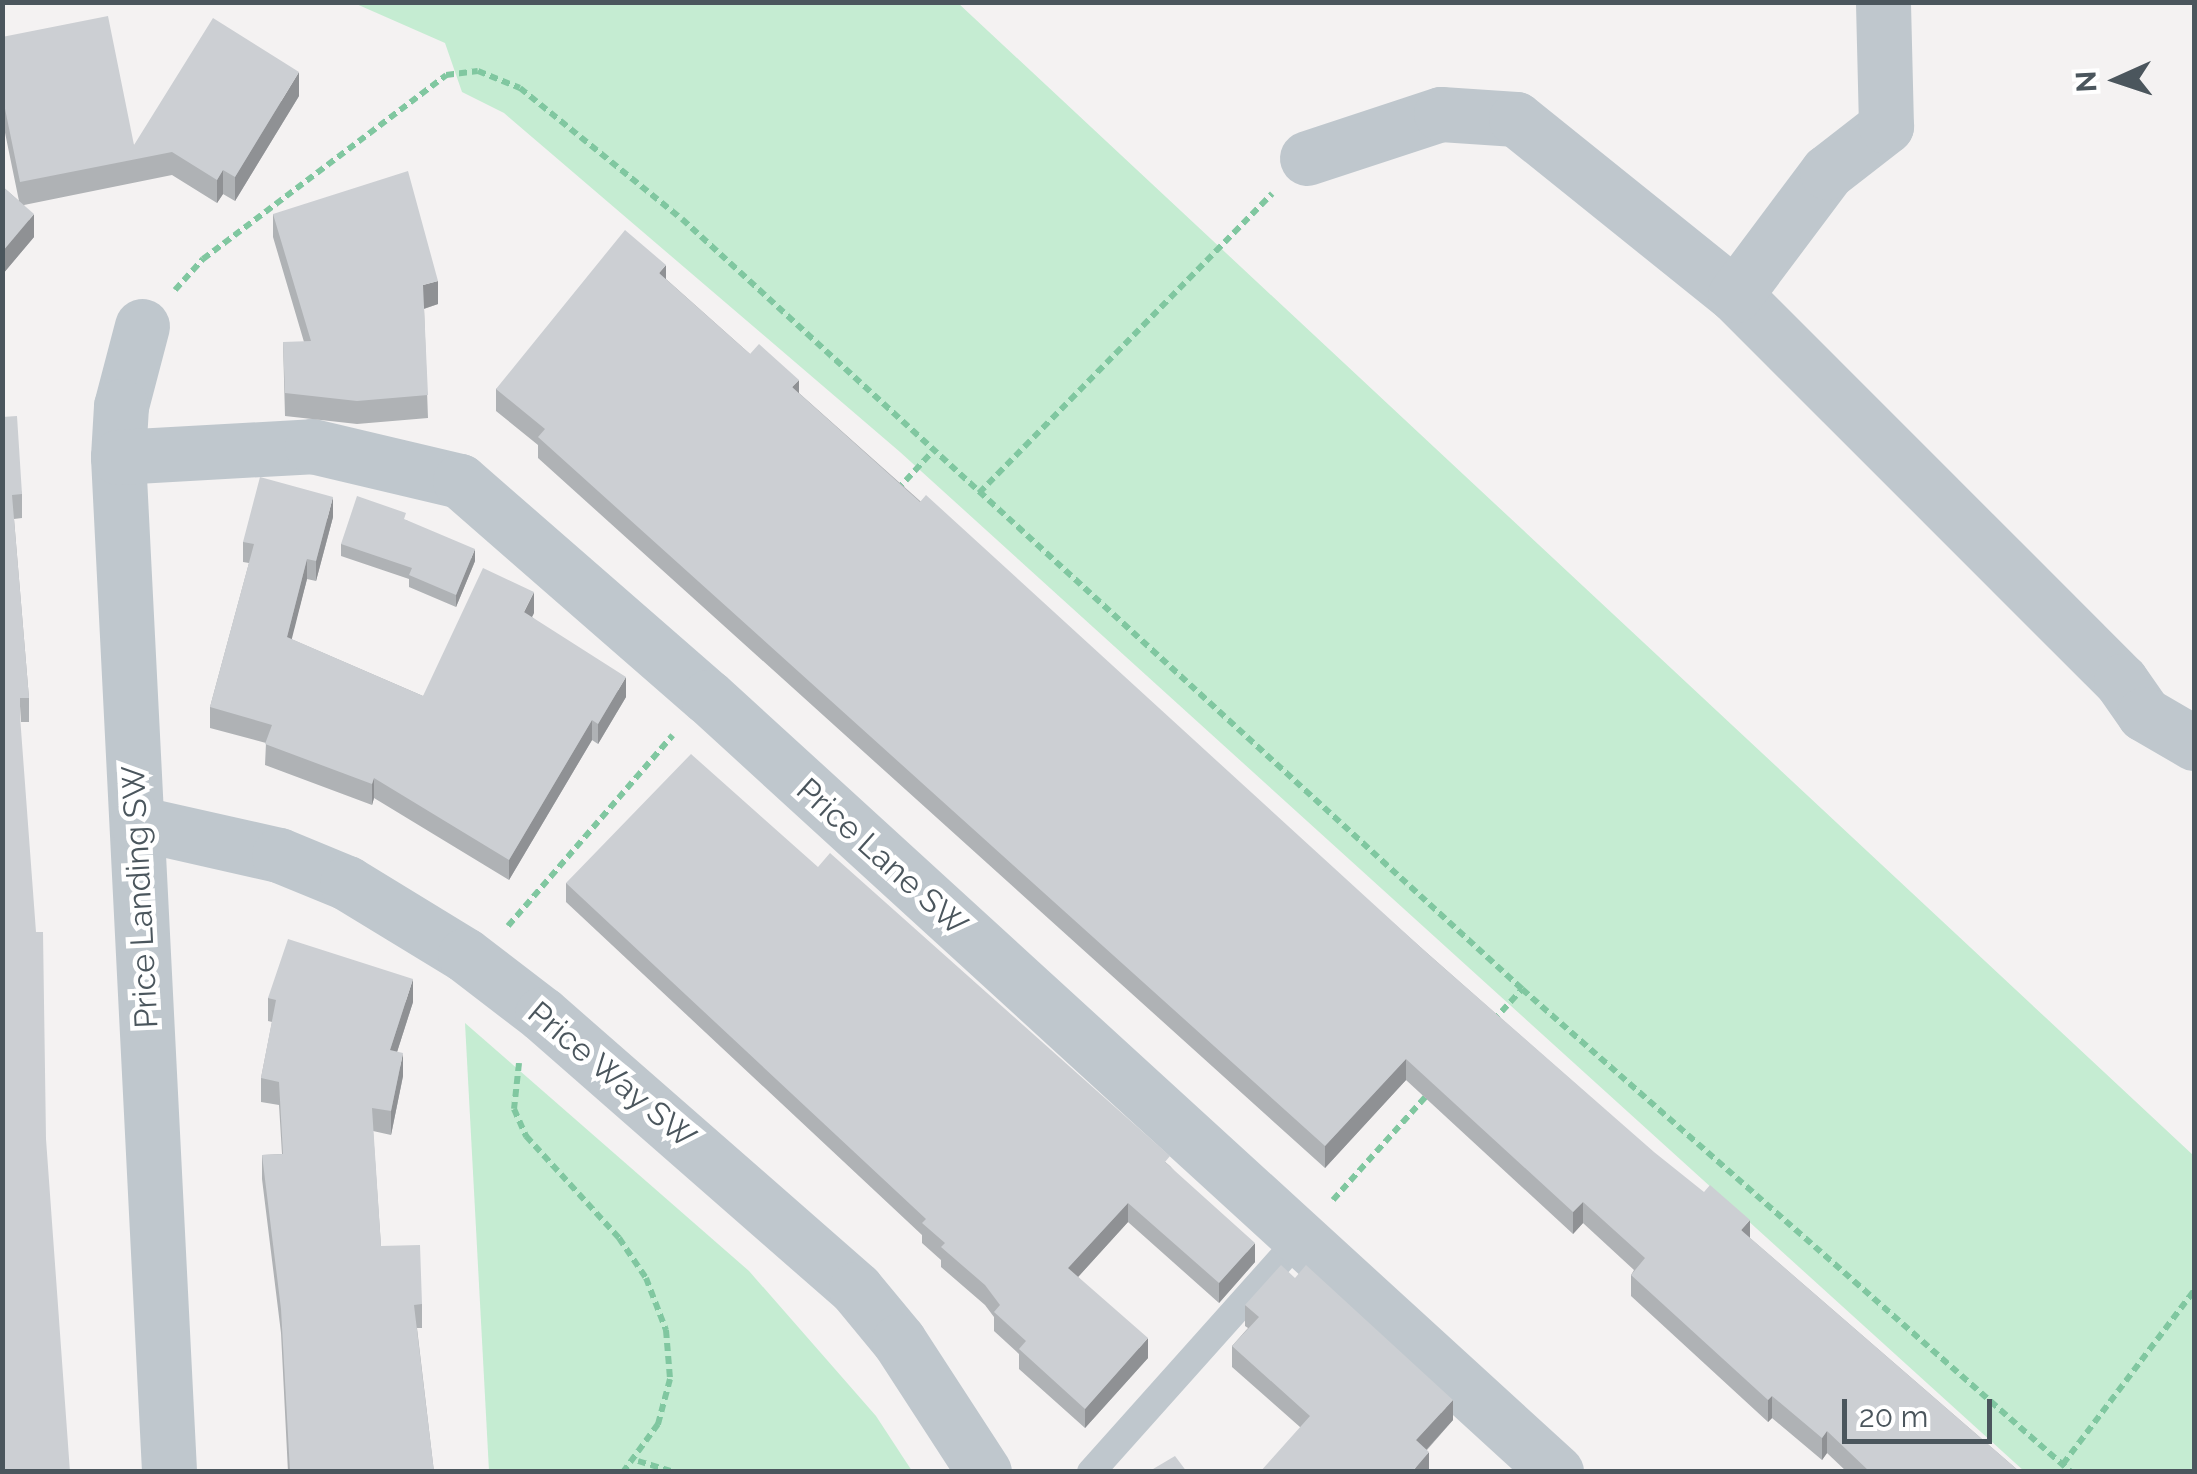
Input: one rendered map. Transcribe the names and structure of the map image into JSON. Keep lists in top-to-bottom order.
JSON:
{
  "streets": {
    "street": ["Price Lane SW", "Price Landing SW", "Price Way SW"]
  },
  "crossings": [
    ["Price Lane SW", "Price Landing SW"],
    ["Price Landing SW", "Price Way SW"]
  ],
  "scale_bar": "20 m",
  "north": "left"
}
